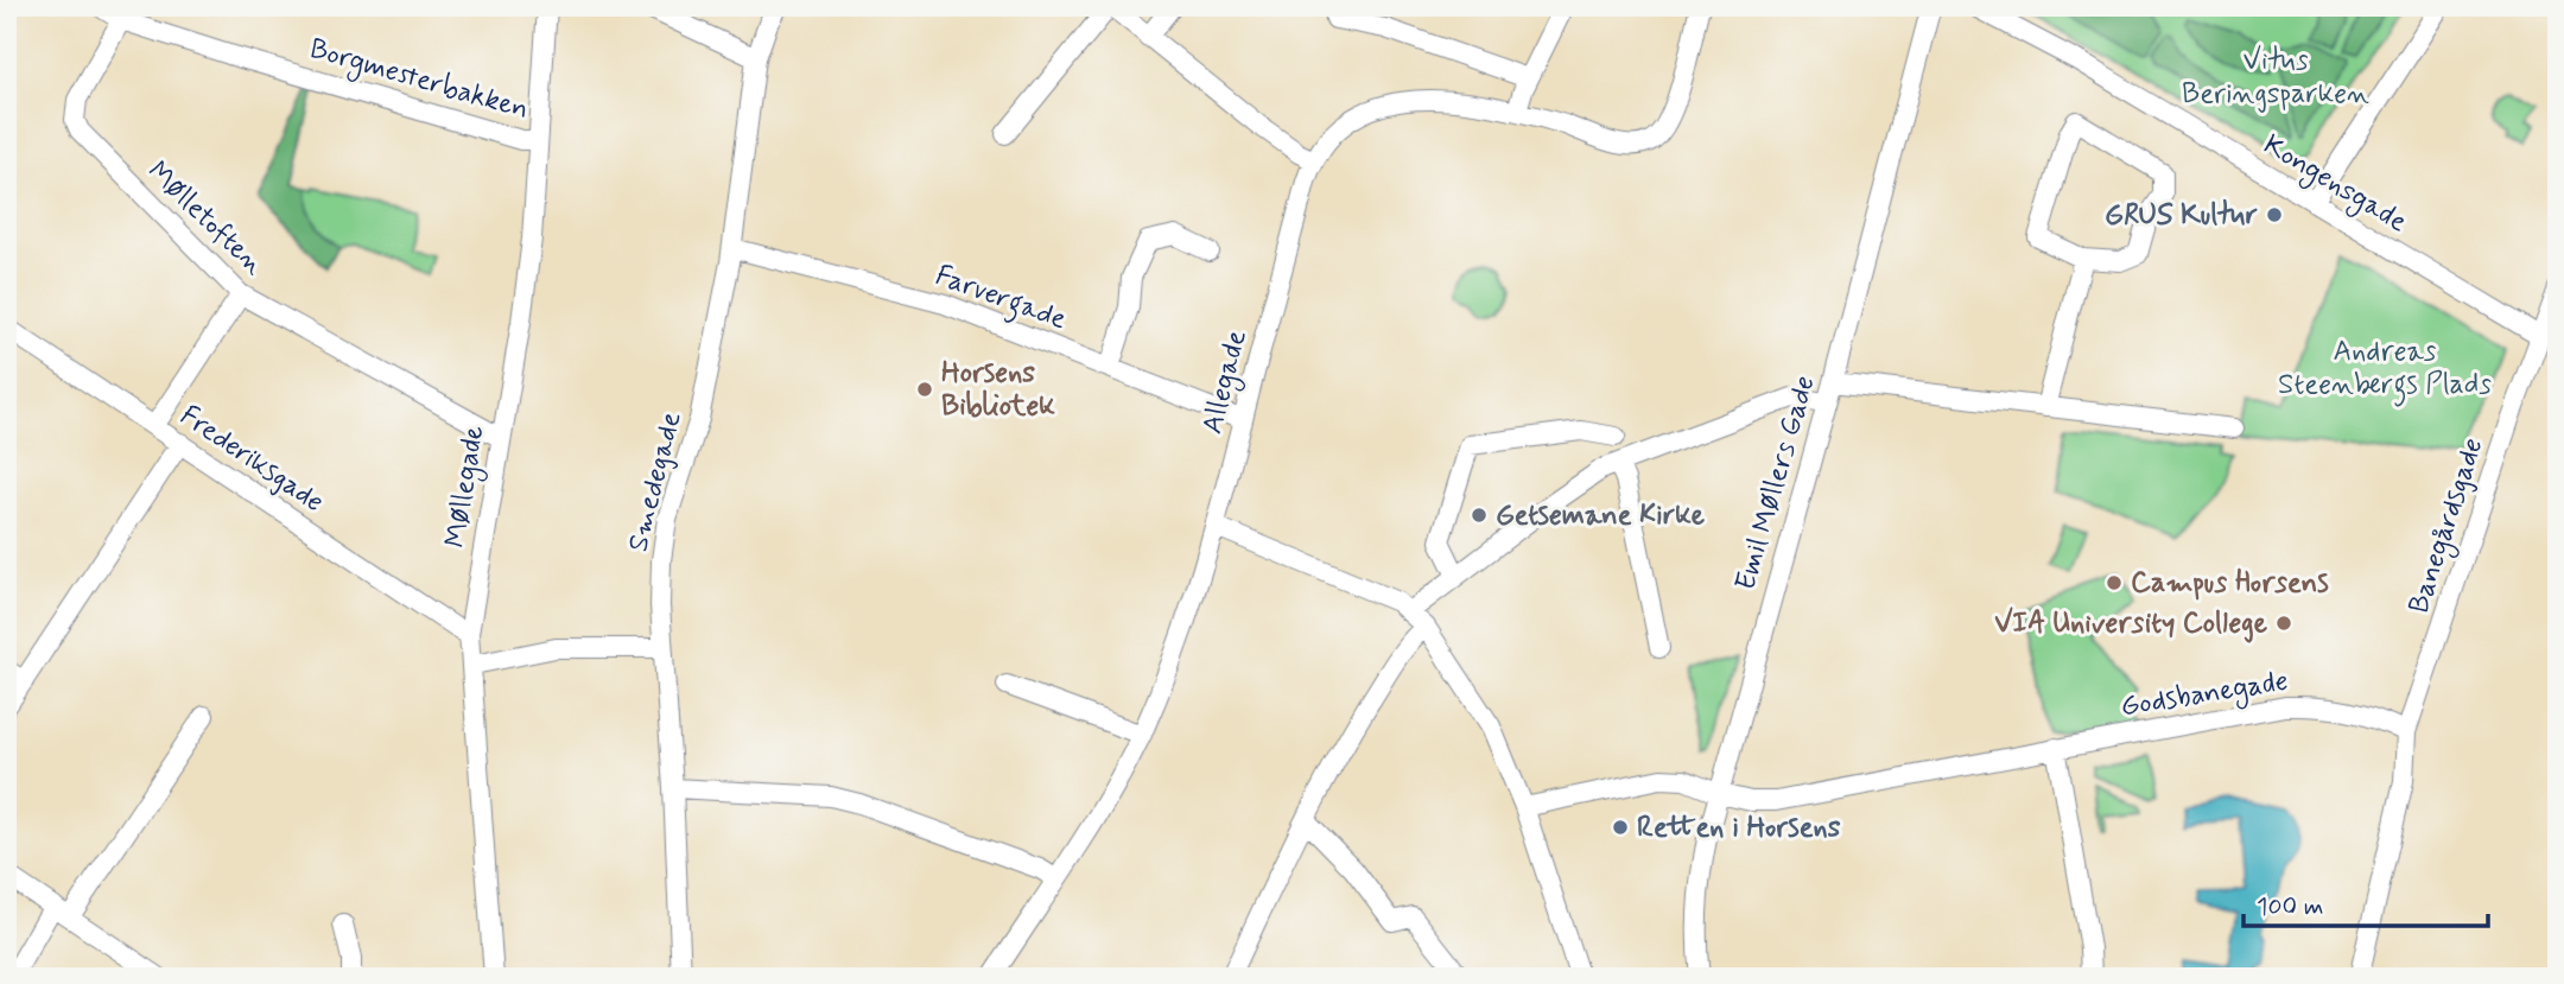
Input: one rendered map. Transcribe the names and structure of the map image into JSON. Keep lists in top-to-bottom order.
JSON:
{
  "streets": {
    "street": [
      "Borgmesterbakken",
      "Kongensgade",
      "Mølletoften",
      "Farvergade",
      "Allegade",
      "Frederiksgade",
      "Smedegade",
      "Emil Møllers Gade",
      "Møllegade",
      "Banegårdsgade",
      "Godsbanegade"
    ]
  },
  "crossings": [
    ["Borgmesterbakken", "Mølletoften"],
    ["Borgmesterbakken", "Møllegade"],
    ["Kongensgade", "Banegårdsgade"],
    ["Mølletoften", "Møllegade"],
    ["Farvergade", "Allegade"],
    ["Farvergade", "Smedegade"],
    ["Frederiksgade", "Møllegade"],
    ["Emil Møllers Gade", "Godsbanegade"],
    ["Banegårdsgade", "Godsbanegade"]
  ],
  "parks": ["Vitus Beringsparken", "Andreas Steenbergs Plads"],
  "places": [
    "GRUS Kultur",
    "Horsens Bibliotek",
    "Getsemane Kirke",
    "Campus Horsens",
    "VIA University College",
    "Retten i Horsens"
  ],
  "scale_bar": "100 m"
}
